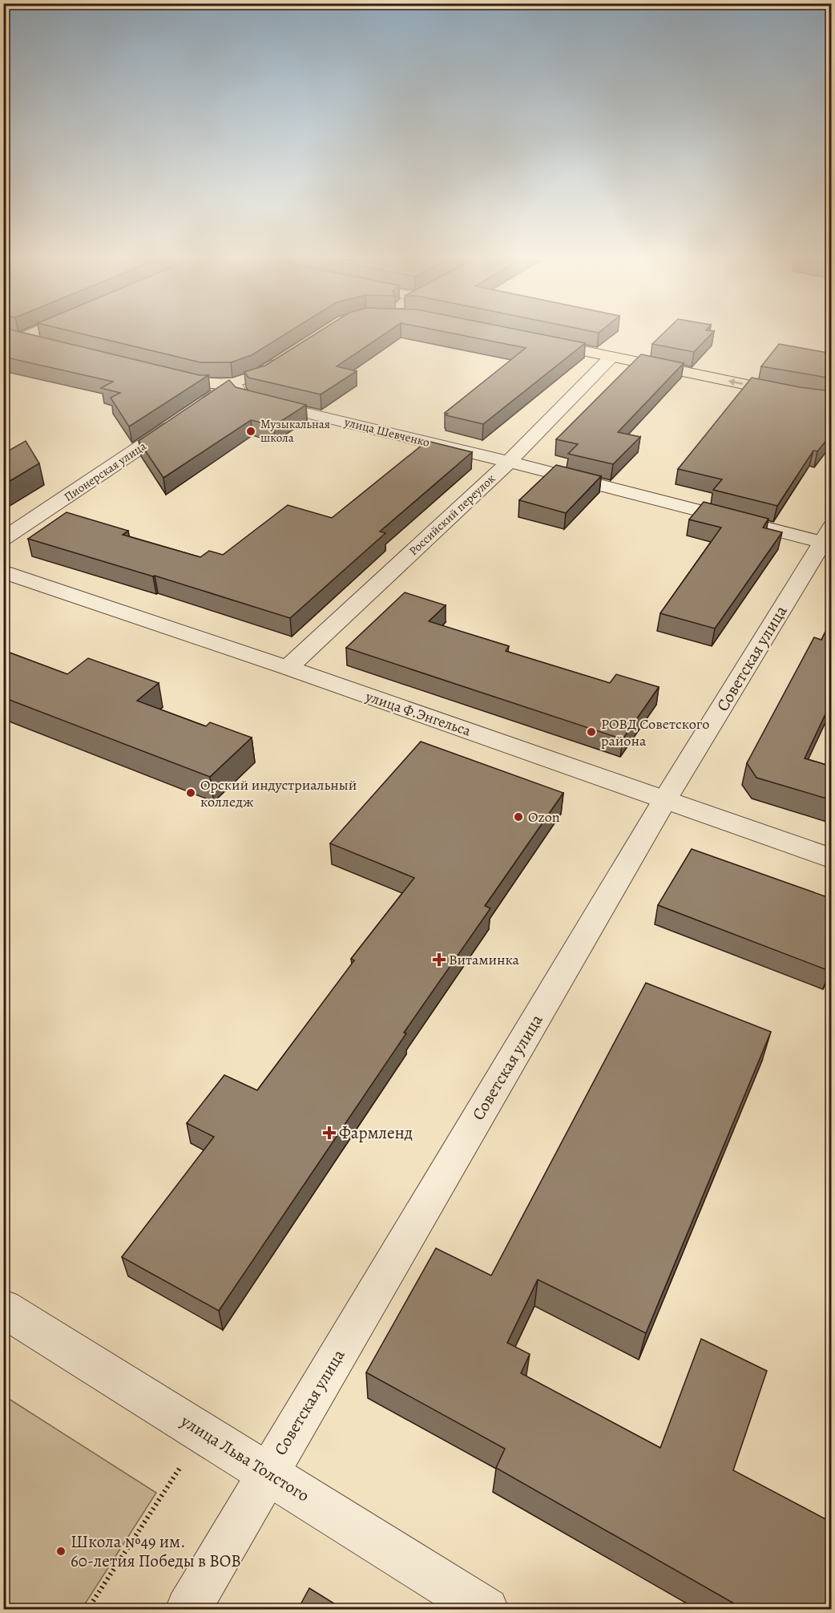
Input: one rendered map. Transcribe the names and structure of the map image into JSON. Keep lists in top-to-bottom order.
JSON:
{
  "streets": {
    "main road": ["Пионерская улица"],
    "street": [
      "улица Шевченко",
      "Российский переулок",
      "Советская улица",
      "улица Ф.Энгельса",
      "улица Льва Толстого"
    ]
  },
  "crossings": [
    ["улица Шевченко", "Пионерская улица"],
    ["улица Шевченко", "Российский переулок"],
    ["улица Шевченко", "Советская улица"],
    ["Российский переулок", "улица Ф.Энгельса"],
    ["Советская улица", "улица Ф.Энгельса"],
    ["Советская улица", "улица Льва Толстого"]
  ],
  "places": {
    "other": [
      "Музыкальная школа",
      "РОВД Советского района",
      "Орский индустриальный колледж",
      "Ozon",
      "Школа №49 им. 60-летия Победы в ВОВ"
    ],
    "health": ["Витаминка", "Фармленд"]
  }
}
